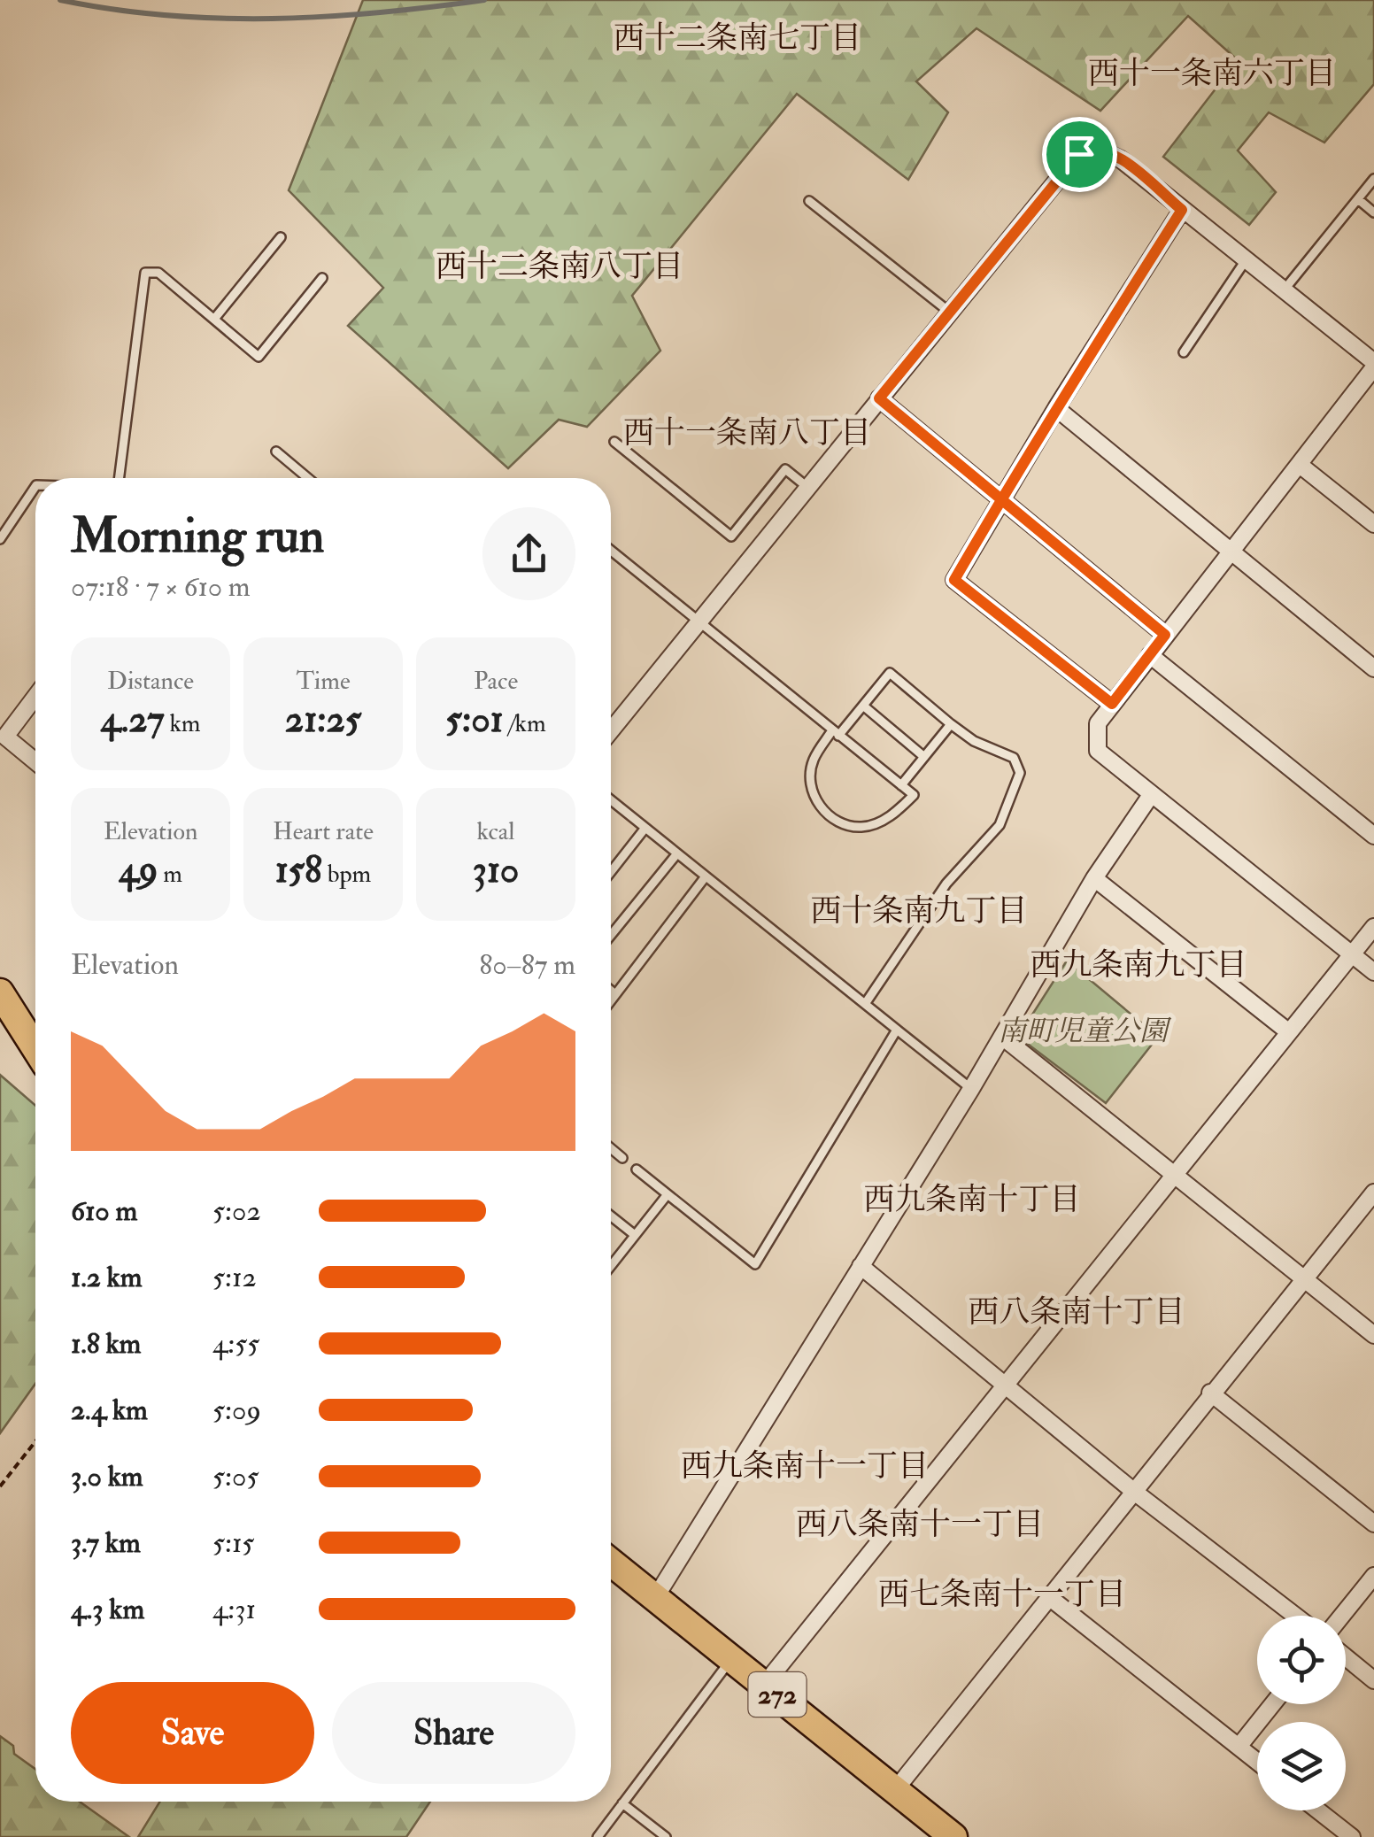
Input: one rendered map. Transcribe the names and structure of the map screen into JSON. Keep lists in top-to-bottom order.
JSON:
{
  "streets": {
    "highway": ["272"]
  },
  "districts": [
    "西十二条南七丁目",
    "西十一条南六丁目",
    "西十二条南八丁目",
    "西十一条南八丁目",
    "西十条南九丁目",
    "西九条南九丁目",
    "西九条南十丁目",
    "西八条南十丁目",
    "西九条南十一丁目",
    "西八条南十一丁目",
    "西七条南十一丁目"
  ],
  "parks": ["南町児童公園"],
  "page": {
    "heading": ["Morning run", "07:18 · 7 × 610 m"],
    "stats": [
      ["Distance", "4.27 km"],
      ["Time", "21:25"],
      ["Pace", "5:01 /km"],
      ["Elevation", "49 m"],
      ["Heart rate", "158 bpm"],
      ["kcal", "310"]
    ],
    "chart": ["Elevation", "80–87 m"],
    "list": [
      {
        "name": "610 m",
        "note": "5:02"
      },
      {
        "name": "1.2 km",
        "note": "5:12"
      },
      {
        "name": "1.8 km",
        "note": "4:55"
      },
      {
        "name": "2.4 km",
        "note": "5:09"
      },
      {
        "name": "3.0 km",
        "note": "5:05"
      },
      {
        "name": "3.7 km",
        "note": "5:15"
      },
      {
        "name": "4.3 km",
        "note": "4:31"
      }
    ],
    "buttons": ["Save", "Share"]
  }
}
